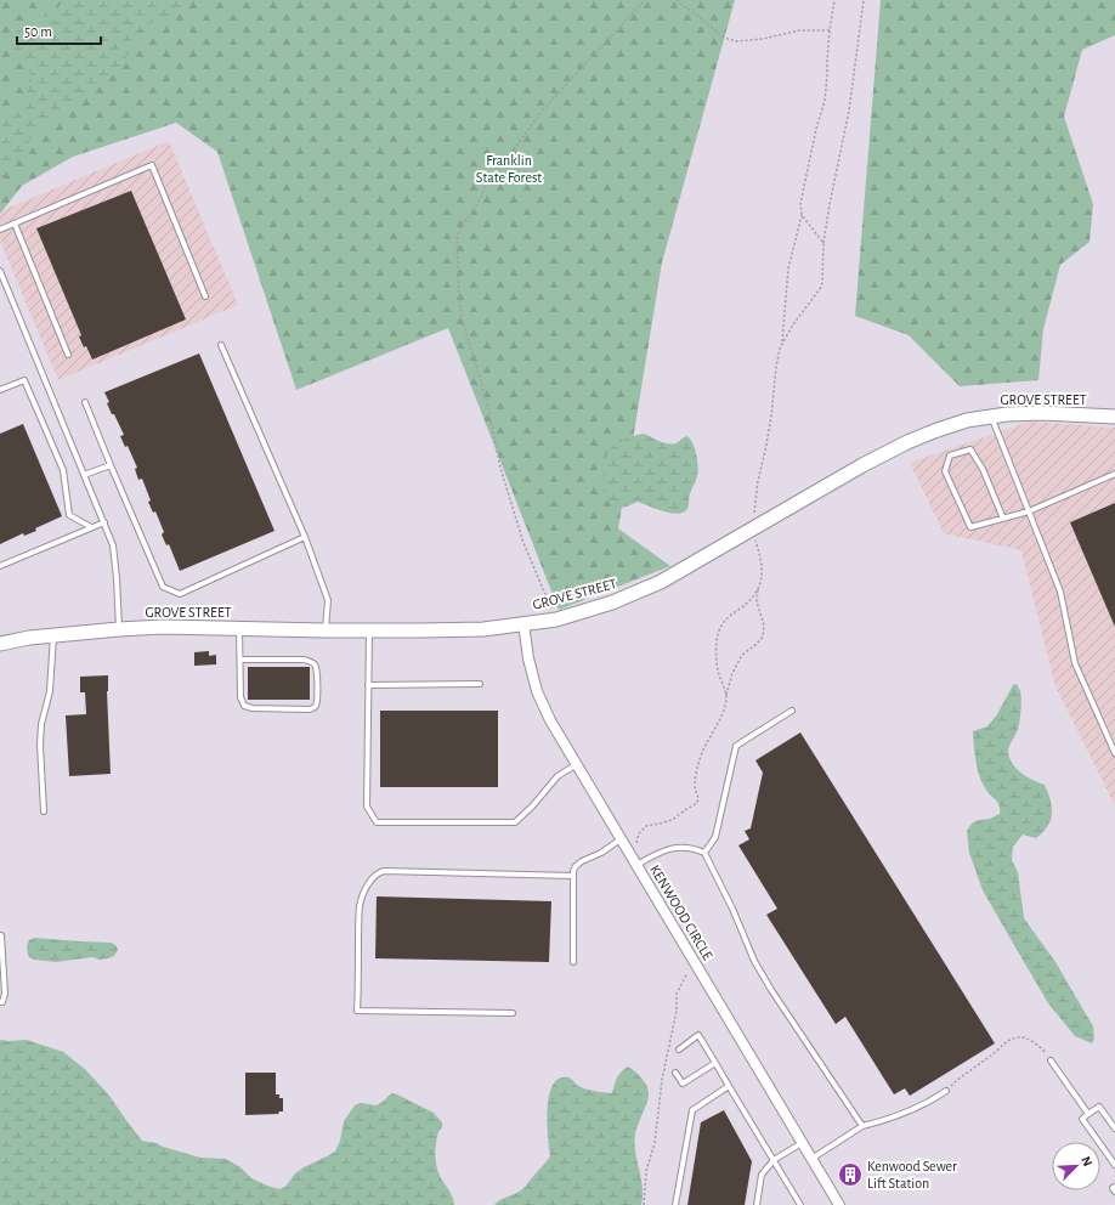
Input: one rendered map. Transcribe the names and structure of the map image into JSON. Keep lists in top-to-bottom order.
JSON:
{
  "streets": {
    "main road": ["GROVE STREET"],
    "street": ["KENWOOD CIRCLE"]
  },
  "crossings": [
    ["GROVE STREET", "KENWOOD CIRCLE"]
  ],
  "parks": ["Franklin State Forest"],
  "places": {
    "building": ["Kenwood Sewer Lift Station"]
  },
  "scale_bar": "50 m",
  "north": "top right"
}
